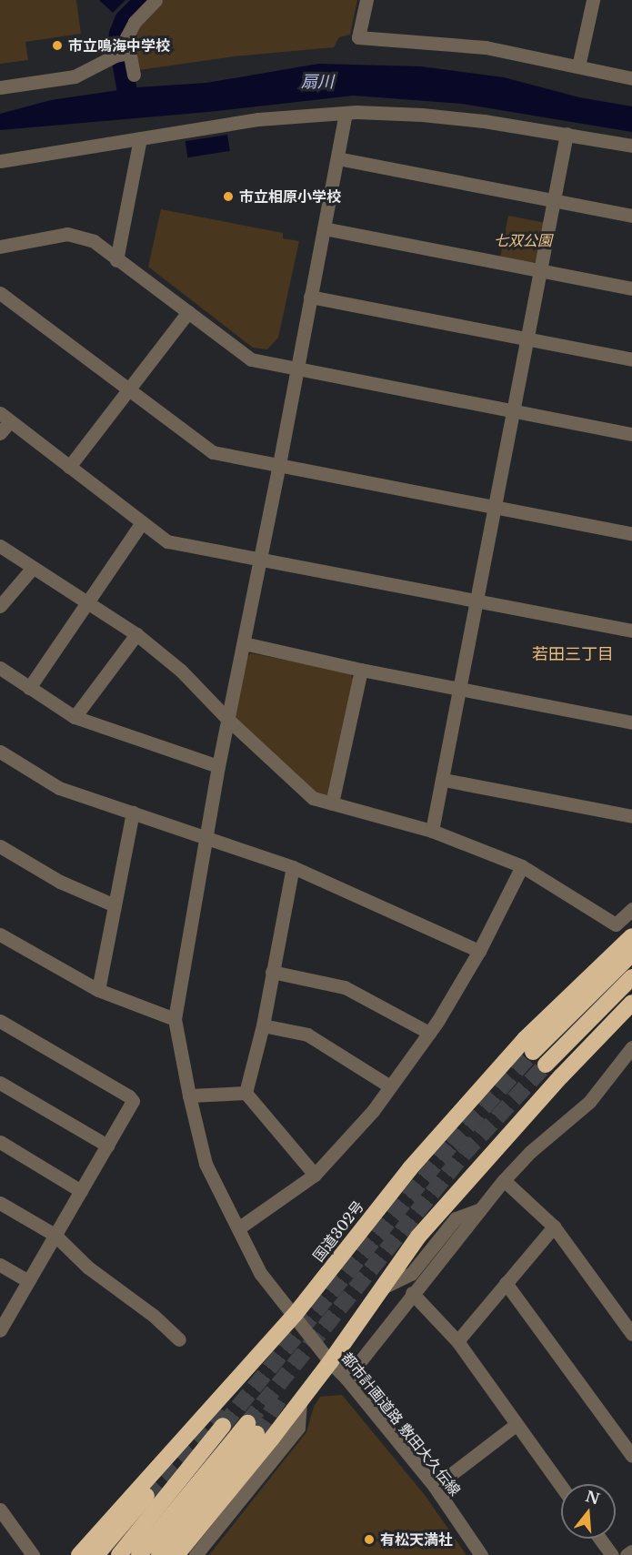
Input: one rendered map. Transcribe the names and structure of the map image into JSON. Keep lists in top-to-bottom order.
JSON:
{
  "streets": {
    "highway": ["国道302号"],
    "street": ["都市計画道路 敷田大久伝線"]
  },
  "crossings": [
    ["国道302号", "都市計画道路 敷田大久伝線"]
  ],
  "districts": ["若田三丁目"],
  "water": ["扇川"],
  "parks": ["七双公園"],
  "places": ["市立鳴海中学校", "市立相原小学校", "有松天満社"],
  "north": "top"
}
